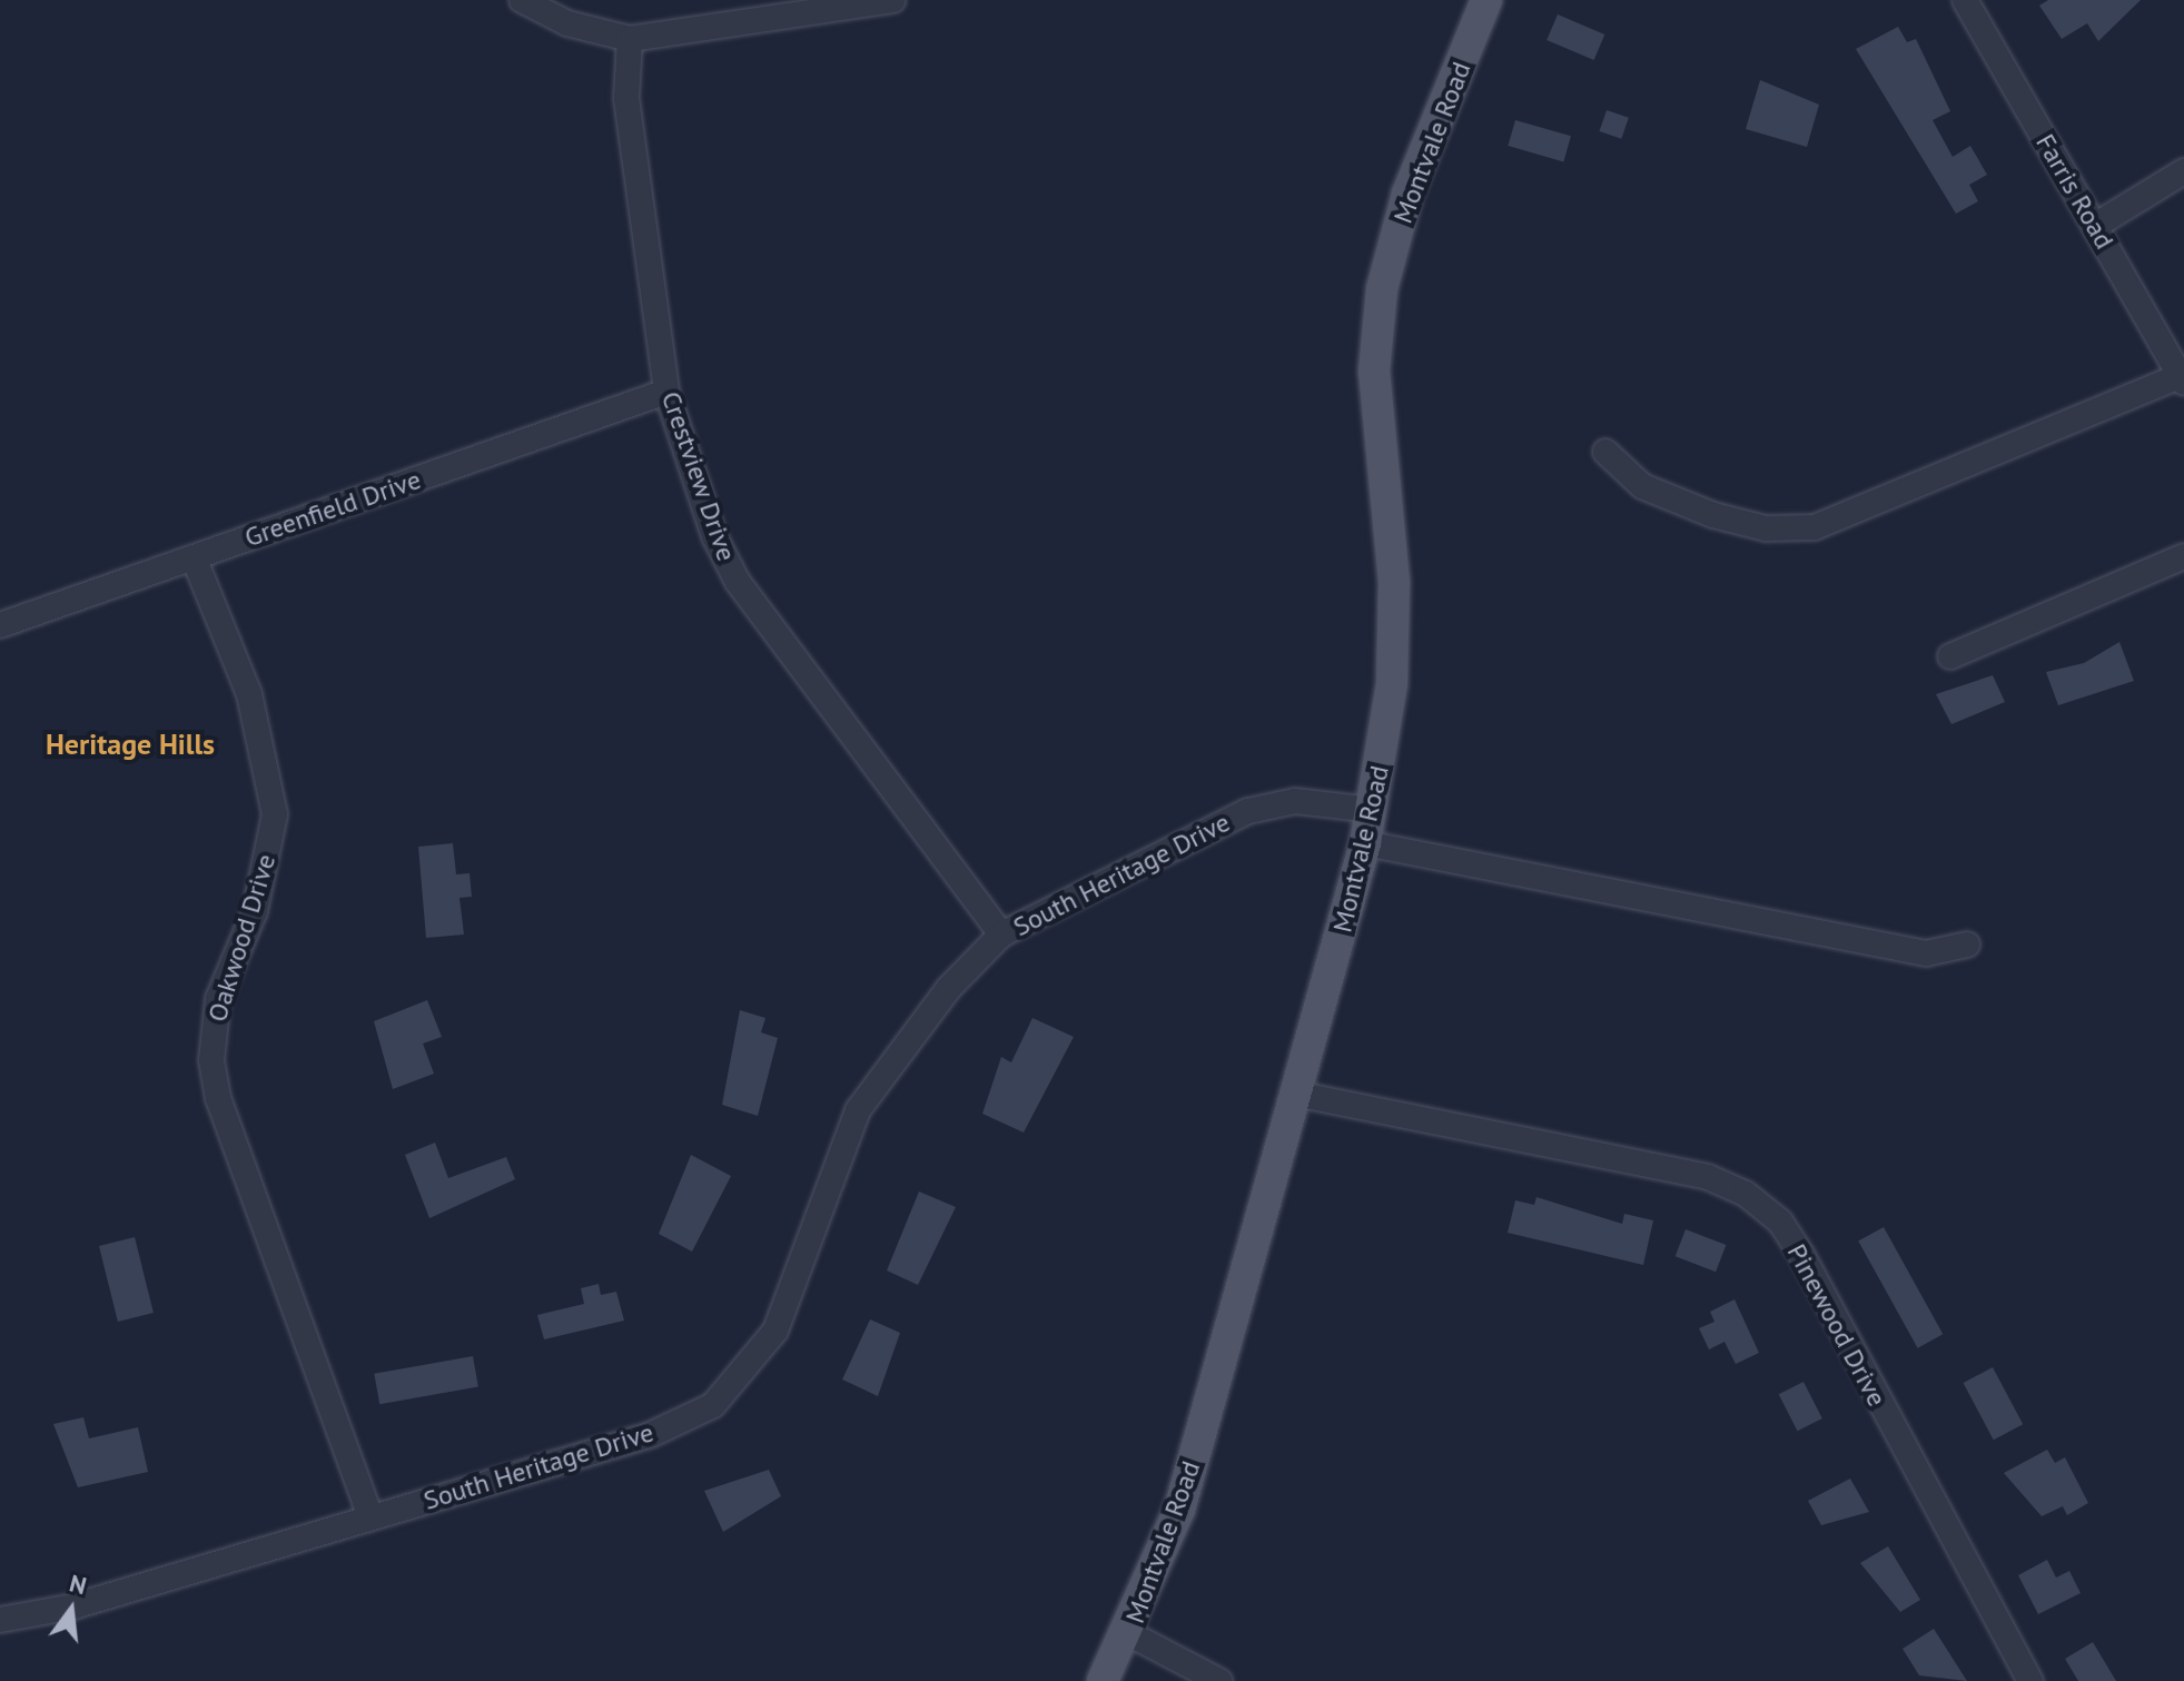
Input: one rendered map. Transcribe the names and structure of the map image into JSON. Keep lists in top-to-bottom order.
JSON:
{
  "streets": {
    "main road": ["Montvale Road"],
    "street": [
      "Farris Road",
      "Crestview Drive",
      "Greenfield Drive",
      "South Heritage Drive",
      "Oakwood Drive",
      "Pinewood Drive"
    ]
  },
  "crossings": [
    ["Montvale Road", "South Heritage Drive"],
    ["Montvale Road", "Pinewood Drive"],
    ["Crestview Drive", "Greenfield Drive"],
    ["Crestview Drive", "South Heritage Drive"],
    ["Greenfield Drive", "Oakwood Drive"],
    ["South Heritage Drive", "Oakwood Drive"]
  ],
  "districts": ["Heritage Hills"],
  "north": "top"
}
